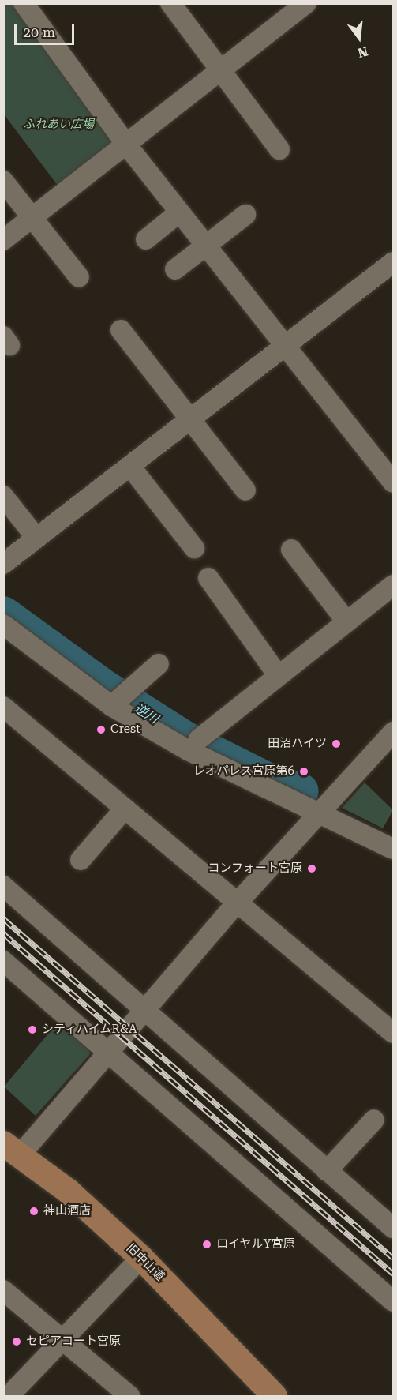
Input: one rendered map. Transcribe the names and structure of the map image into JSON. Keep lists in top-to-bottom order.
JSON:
{
  "streets": {
    "main road": ["旧中山道"]
  },
  "water": ["逆川"],
  "parks": ["ふれあい広場"],
  "places": [
    "Crest",
    "田沼ハイツ",
    "レオパレス宮原第6",
    "コンフォート宮原",
    "シティハイムR&A",
    "神山酒店",
    "ロイヤルY宮原",
    "セピアコート宮原"
  ],
  "scale_bar": "20 m",
  "north": "bottom"
}
